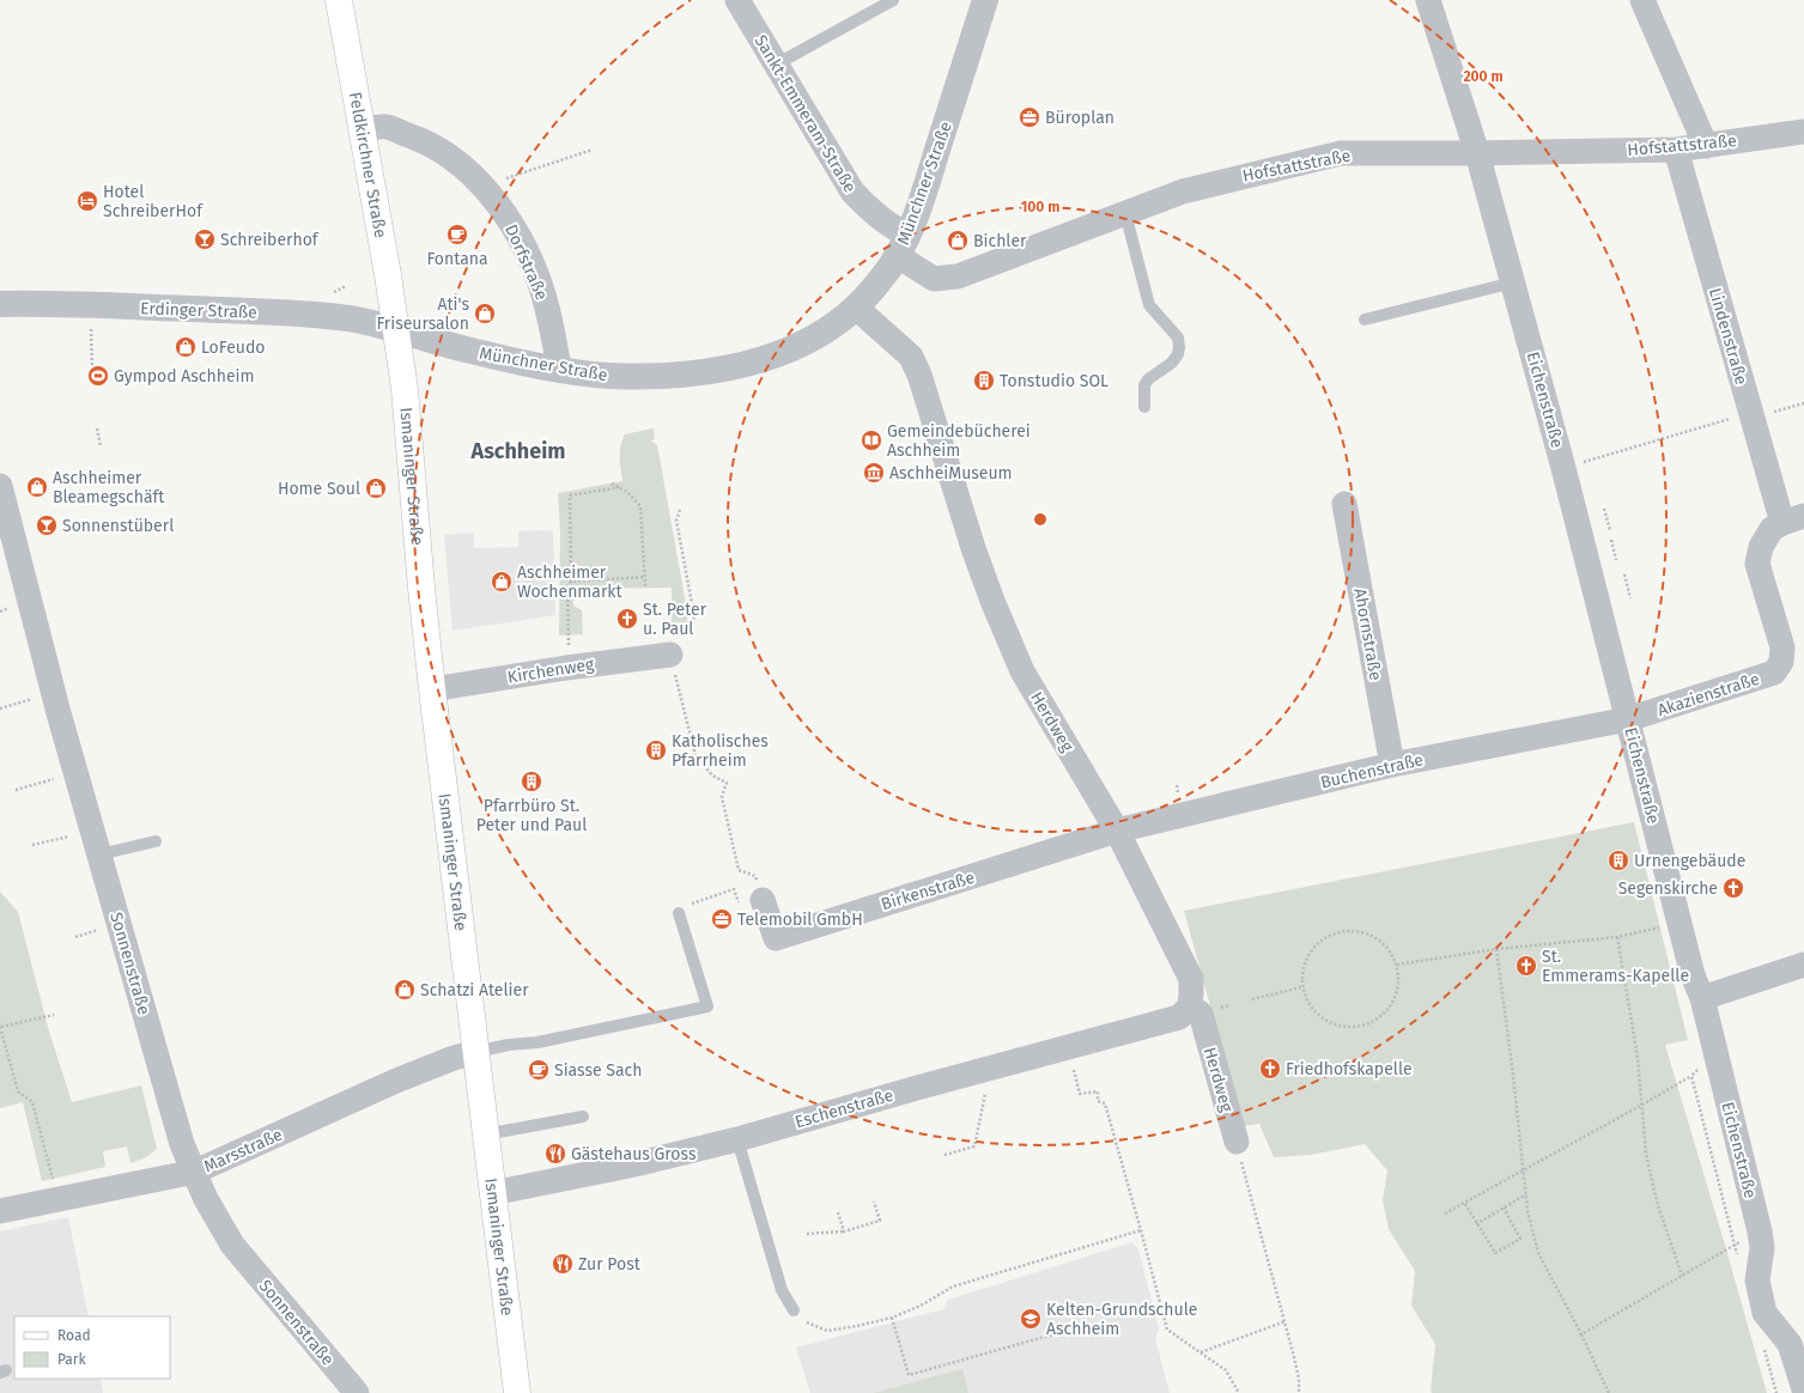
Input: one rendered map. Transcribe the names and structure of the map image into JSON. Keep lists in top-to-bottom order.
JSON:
{
  "streets": {
    "main road": ["Feldkirchner Straße", "Ismaninger Straße"],
    "street": [
      "Sankt-Emmeram-Straße",
      "Hofstattstraße",
      "Münchner Straße",
      "Dorfstraße",
      "Erdinger Straße",
      "Lindenstraße",
      "Eichenstraße",
      "Ahornstraße",
      "Kirchenweg",
      "Akazienstraße",
      "Herdweg",
      "Buchenstraße",
      "Birkenstraße",
      "Sonnenstraße",
      "Eschenstraße",
      "Marsstraße"
    ]
  },
  "crossings": [
    ["Sankt-Emmeram-Straße", "Hofstattstraße"],
    ["Sankt-Emmeram-Straße", "Münchner Straße"],
    ["Hofstattstraße", "Münchner Straße"],
    ["Hofstattstraße", "Lindenstraße"],
    ["Hofstattstraße", "Eichenstraße"],
    ["Feldkirchner Straße", "Münchner Straße"],
    ["Feldkirchner Straße", "Dorfstraße"],
    ["Feldkirchner Straße", "Erdinger Straße"],
    ["Feldkirchner Straße", "Ismaninger Straße"],
    ["Münchner Straße", "Dorfstraße"],
    ["Münchner Straße", "Erdinger Straße"],
    ["Münchner Straße", "Ismaninger Straße"],
    ["Münchner Straße", "Herdweg"],
    ["Erdinger Straße", "Ismaninger Straße"],
    ["Lindenstraße", "Akazienstraße"],
    ["Eichenstraße", "Akazienstraße"],
    ["Eichenstraße", "Buchenstraße"],
    ["Ismaninger Straße", "Kirchenweg"],
    ["Ismaninger Straße", "Eschenstraße"],
    ["Ismaninger Straße", "Marsstraße"],
    ["Ahornstraße", "Buchenstraße"],
    ["Akazienstraße", "Buchenstraße"],
    ["Herdweg", "Buchenstraße"],
    ["Herdweg", "Birkenstraße"],
    ["Herdweg", "Eschenstraße"],
    ["Buchenstraße", "Birkenstraße"],
    ["Sonnenstraße", "Marsstraße"]
  ],
  "districts": ["Aschheim"],
  "places": {
    "office": ["Büroplan", "Telemobil GmbH"],
    "hotel": ["Hotel SchreiberHof"],
    "cafe": ["Fontana", "Siasse Sach"],
    "bar": ["Schreiberhof", "Sonnenstüberl"],
    "shop": [
      "Bichler",
      "Ati's Friseursalon",
      "LoFeudo",
      "Aschheimer Bleamegschäft",
      "Home Soul",
      "Aschheimer Wochenmarkt",
      "Schatzi Atelier"
    ],
    "sports": ["Gympod Aschheim"],
    "building": [
      "Tonstudio SOL",
      "Katholisches Pfarrheim",
      "Pfarrbüro St. Peter und Paul",
      "Urnengebäude"
    ],
    "library": ["Gemeindebücherei Aschheim"],
    "museum": ["AschheiMuseum"],
    "church": [
      "St. Peter u. Paul",
      "Segenskirche",
      "St. Emmerams-Kapelle",
      "Friedhofskapelle"
    ],
    "restaurant": ["Gästehaus Gross", "Zur Post"],
    "school or university": ["Kelten-Grundschule Aschheim"]
  },
  "legend": ["Road", "Park"],
  "rings": ["200 m", "100 m"]
}
